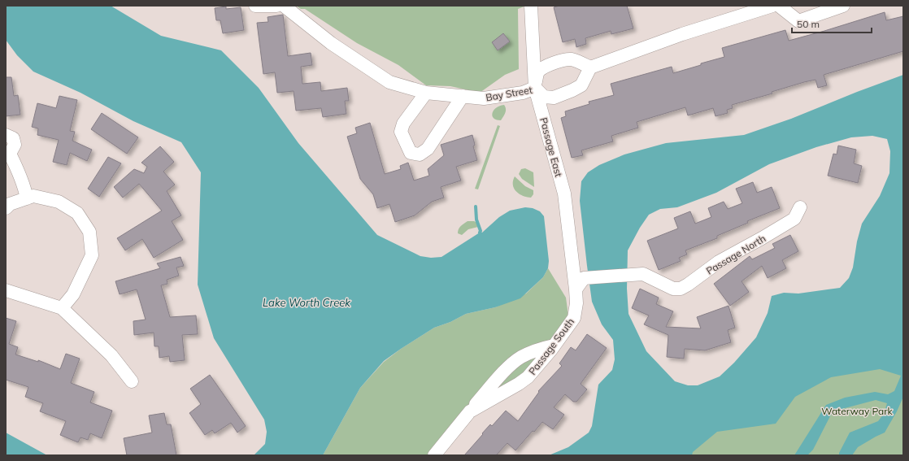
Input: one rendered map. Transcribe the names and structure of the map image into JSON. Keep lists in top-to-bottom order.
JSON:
{
  "streets": {
    "lane": [
      "Bay Street",
      "Passage East",
      "Passage North",
      "Passage South"
    ]
  },
  "crossings": [
    ["Bay Street", "Passage East"],
    ["Passage East", "Passage North"],
    ["Passage East", "Passage South"],
    ["Passage North", "Passage South"]
  ],
  "water": ["Lake Worth Creek"],
  "parks": ["Waterway Park"],
  "scale_bar": "50 m"
}
